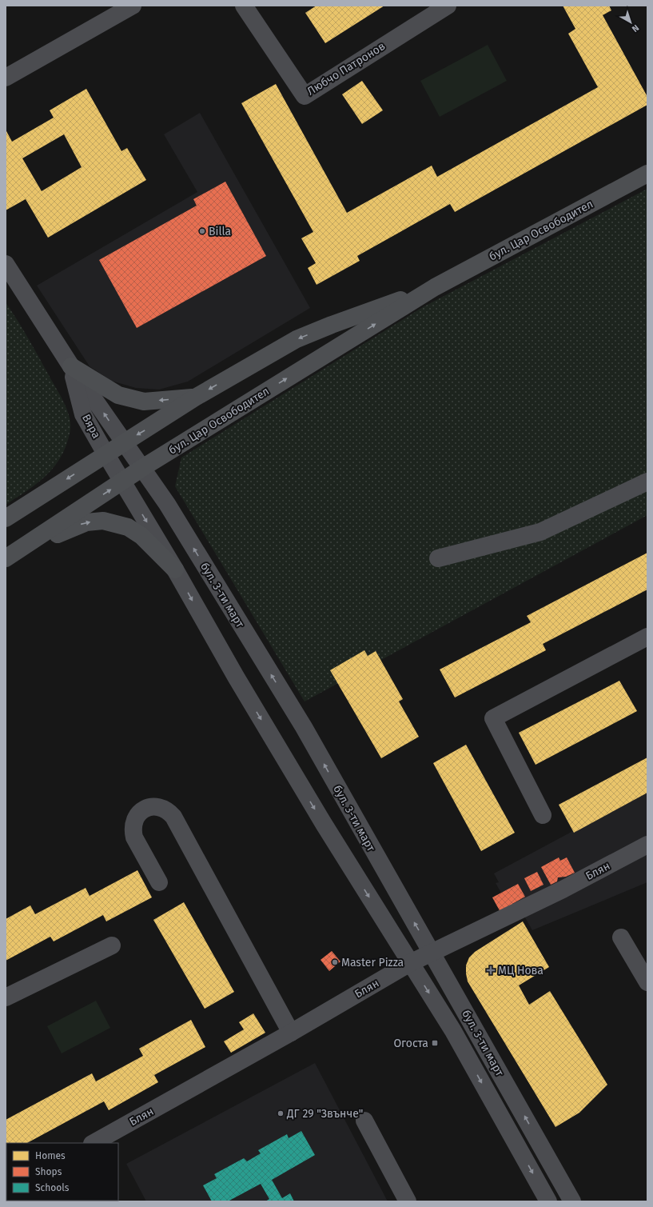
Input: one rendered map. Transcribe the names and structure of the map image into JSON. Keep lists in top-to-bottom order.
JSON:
{
  "streets": {
    "main road": ["бул. Цар Освободител"],
    "street": [
      "Любчо Патронов",
      "Вяра",
      "бул. 3-ти март",
      "Блян"
    ]
  },
  "crossings": [
    ["бул. Цар Освободител", "Вяра"],
    ["бул. Цар Освободител", "бул. 3-ти март"],
    ["Вяра", "бул. 3-ти март"],
    ["бул. 3-ти март", "Блян"]
  ],
  "places": {
    "other": ["Billa", "Master Pizza", "ДГ 29 \"Звънче\""],
    "health": ["МЦ Нова"],
    "transit": ["Огоста"]
  },
  "legend": ["Homes", "Shops", "Schools"],
  "north": "bottom right"
}
